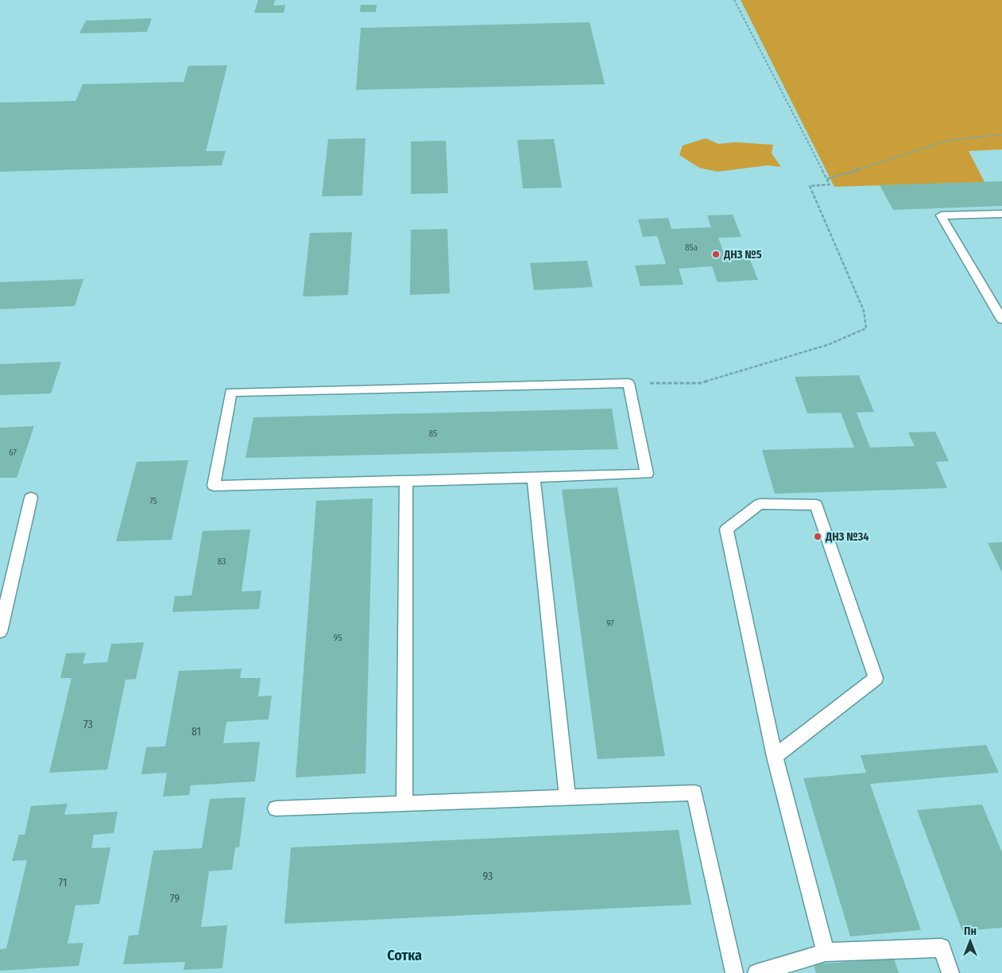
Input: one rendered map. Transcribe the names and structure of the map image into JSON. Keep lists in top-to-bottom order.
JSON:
{
  "districts": ["Сотка"],
  "places": ["ДНЗ №5", "ДНЗ №34"],
  "house_numbers": [
    "85а",
    "85",
    "67",
    "75",
    "83",
    "97",
    "95",
    "73",
    "81",
    "93",
    "71",
    "79"
  ],
  "north": "top"
}
